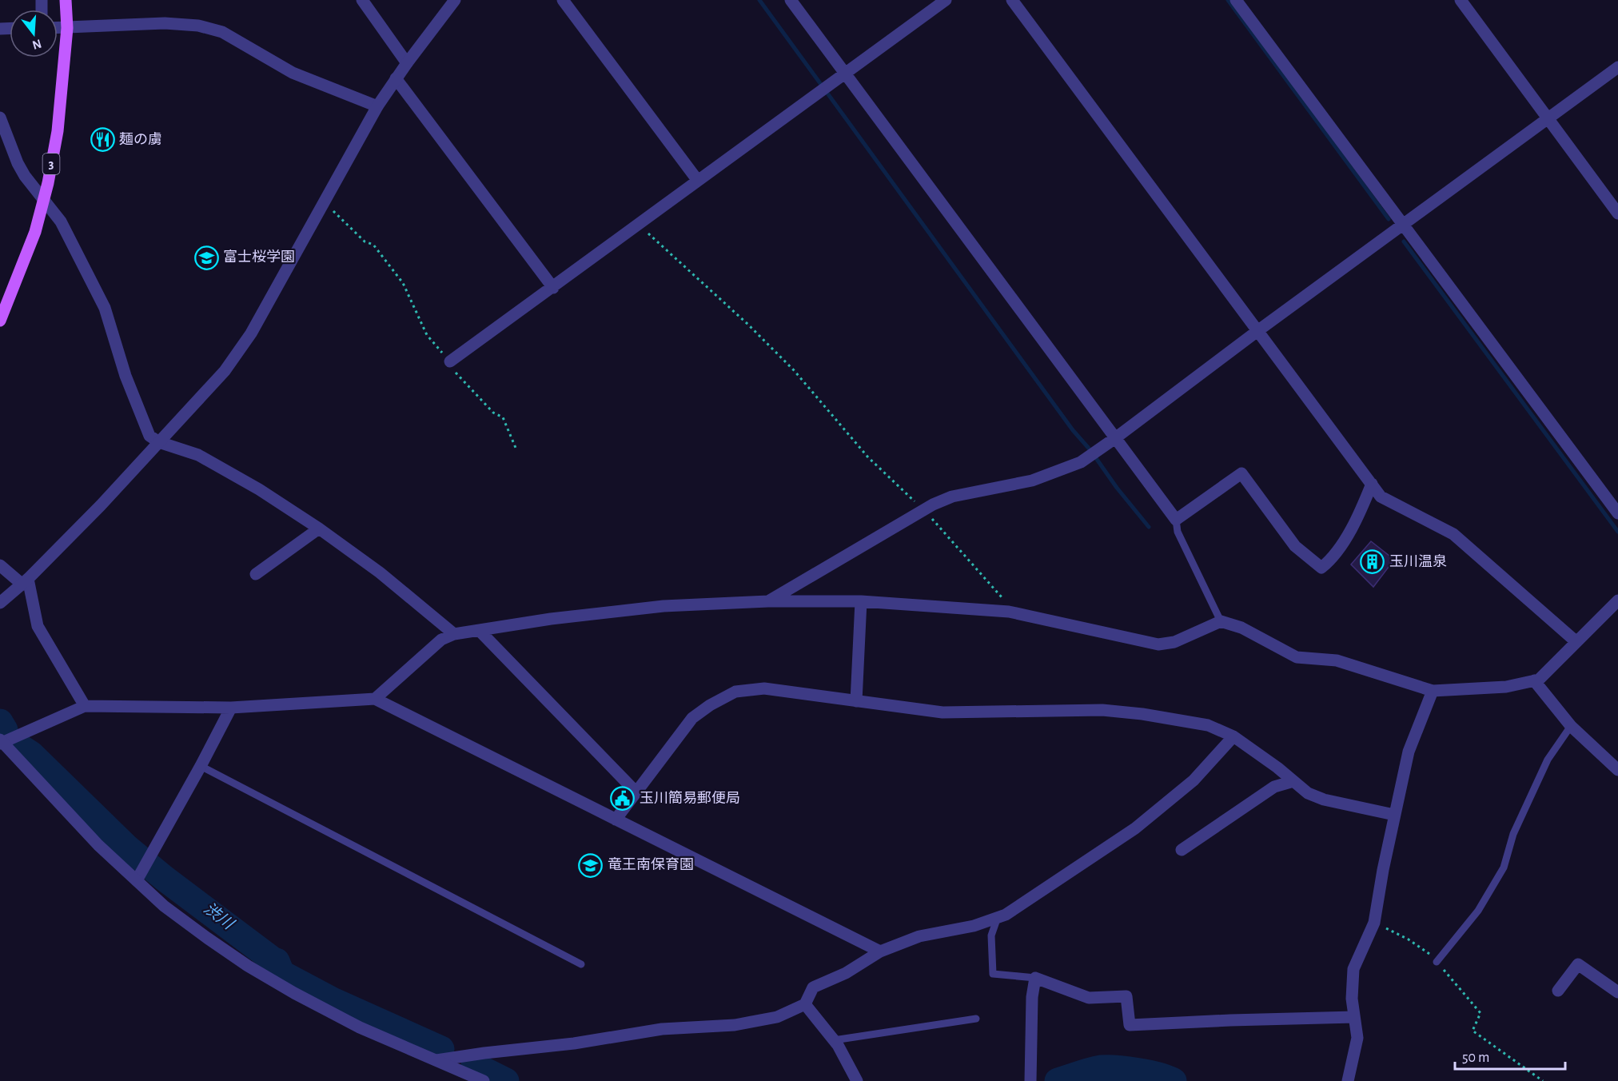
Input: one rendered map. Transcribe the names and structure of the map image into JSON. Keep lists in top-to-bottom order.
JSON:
{
  "streets": {
    "main road": ["3"]
  },
  "water": ["渋川"],
  "places": {
    "restaurant": ["麺の虜"],
    "school or university": ["富士桜学園", "竜王南保育園"],
    "building": ["玉川温泉"],
    "public building": ["玉川簡易郵便局"]
  },
  "scale_bar": "50 m",
  "north": "bottom"
}
